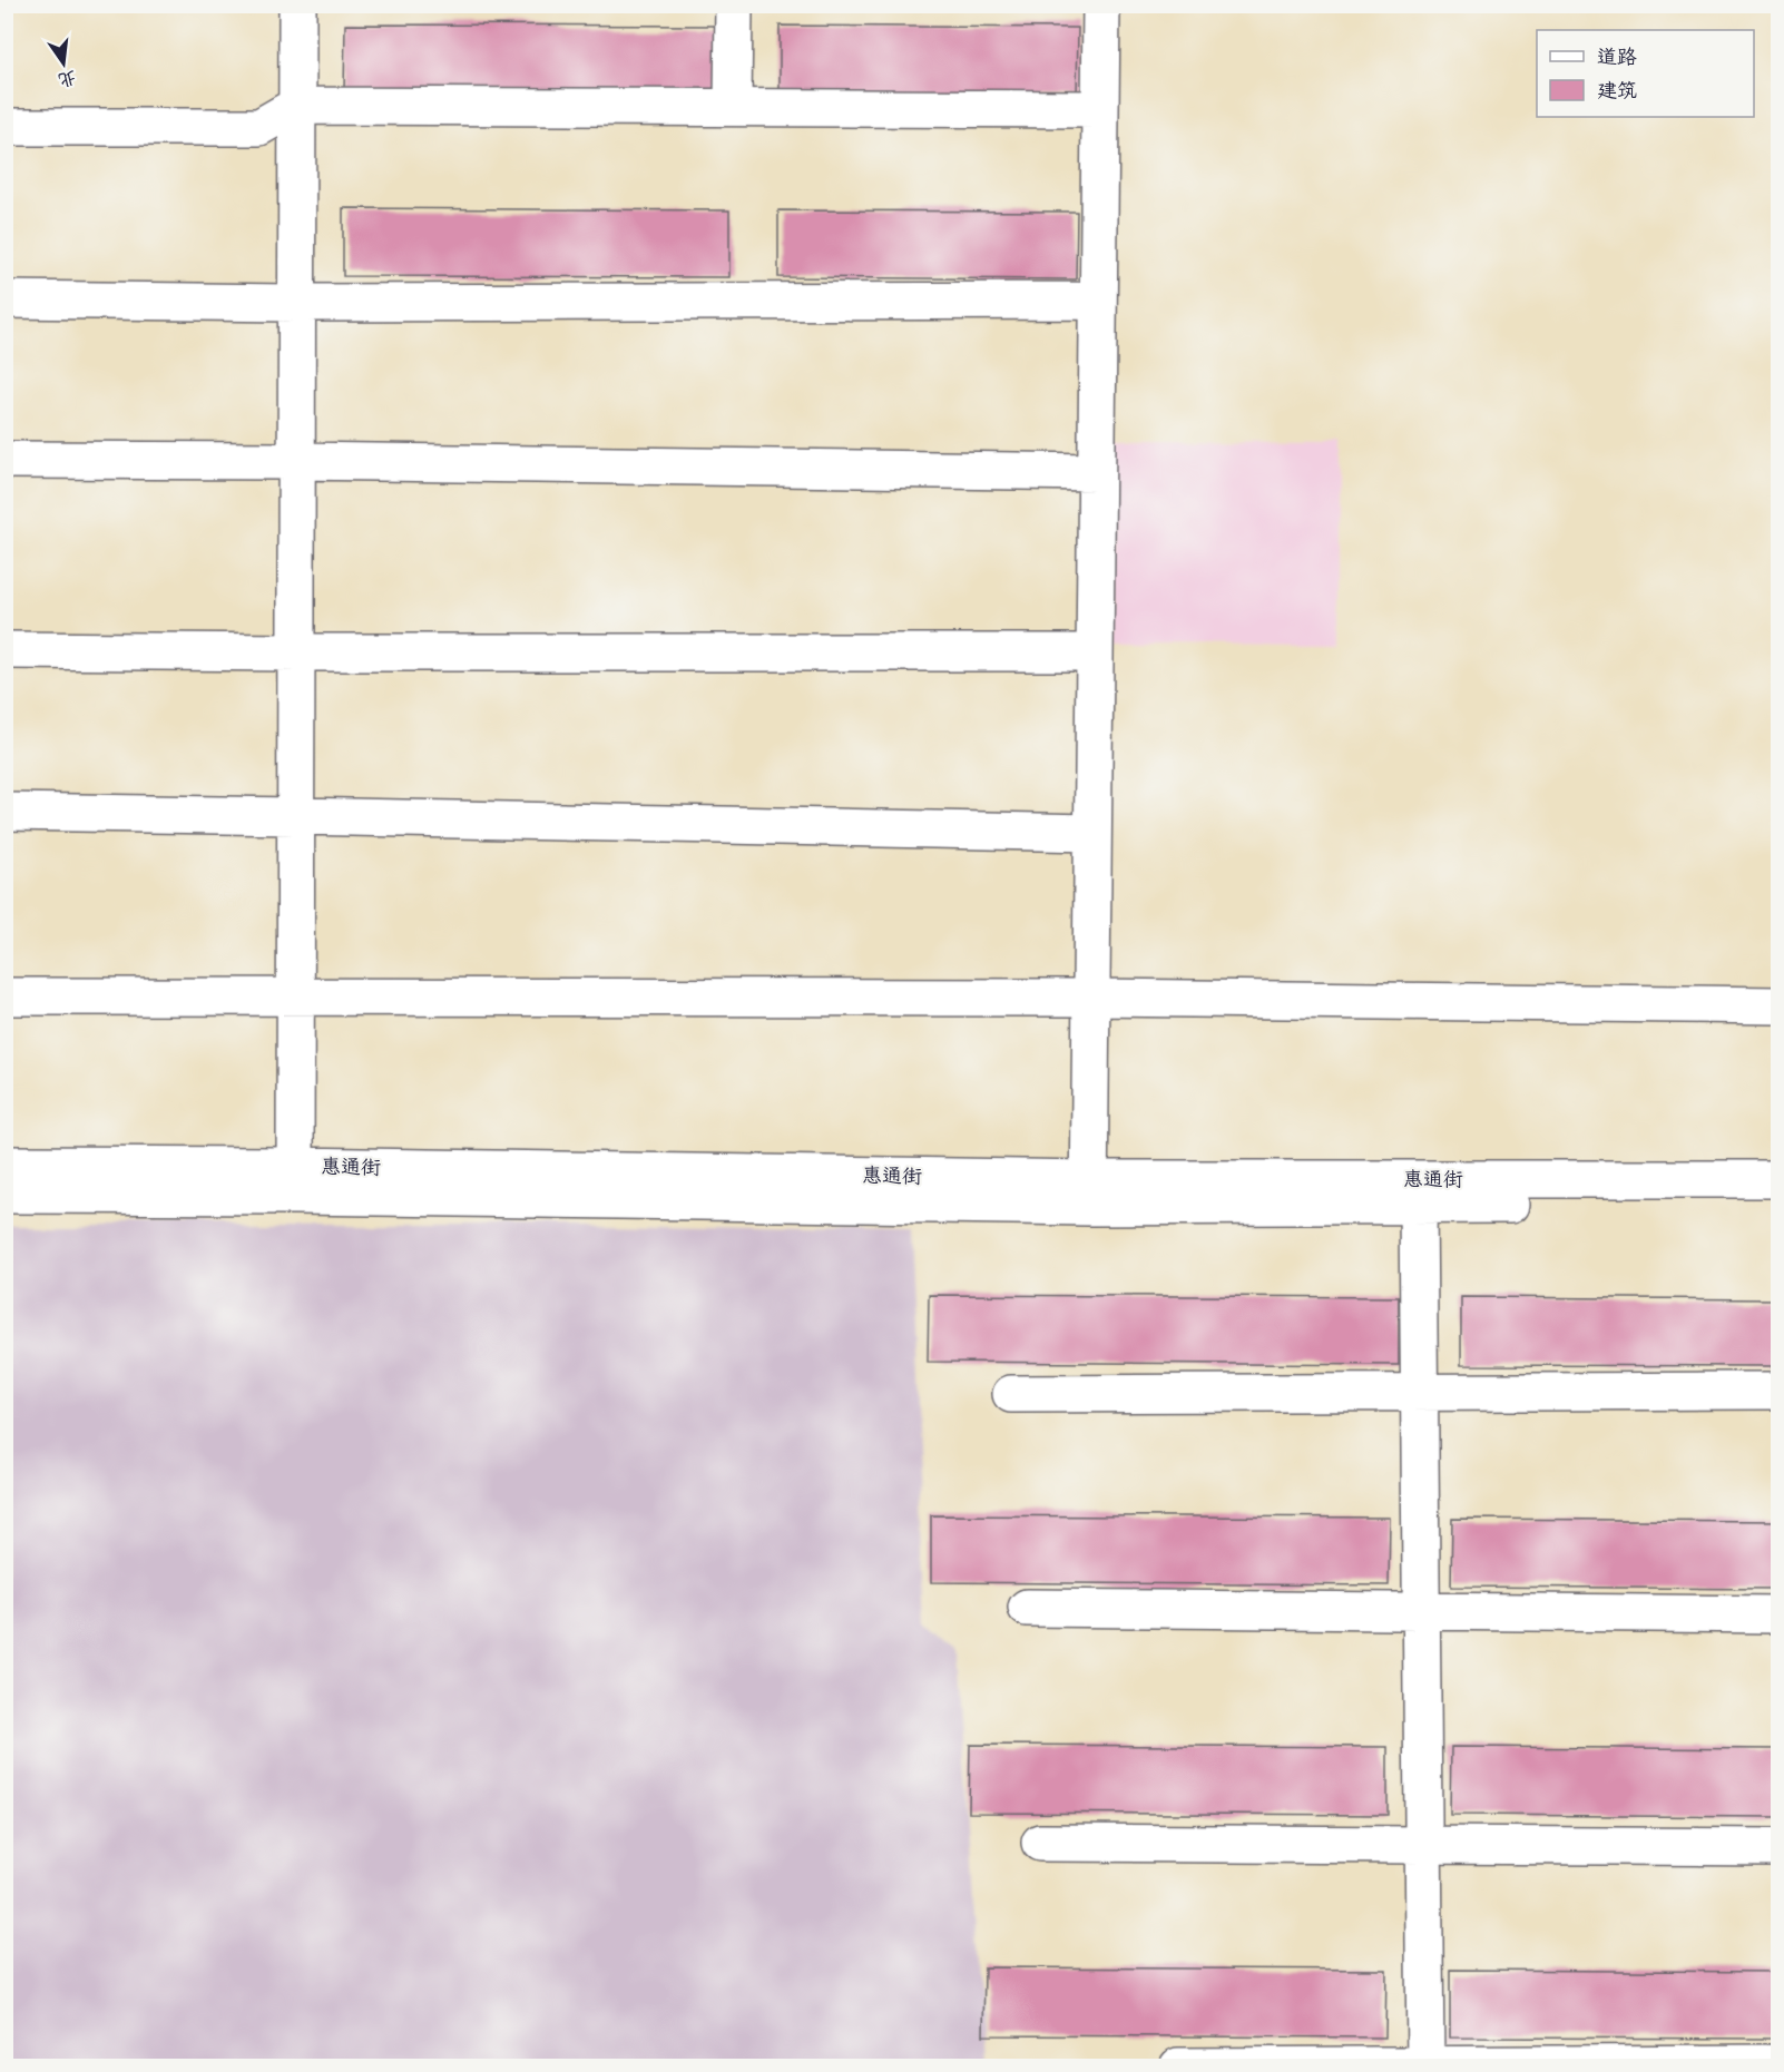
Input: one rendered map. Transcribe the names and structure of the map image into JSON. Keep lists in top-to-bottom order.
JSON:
{
  "streets": {
    "street": ["惠通街"]
  },
  "legend": ["道路", "建筑"],
  "north": "bottom"
}
